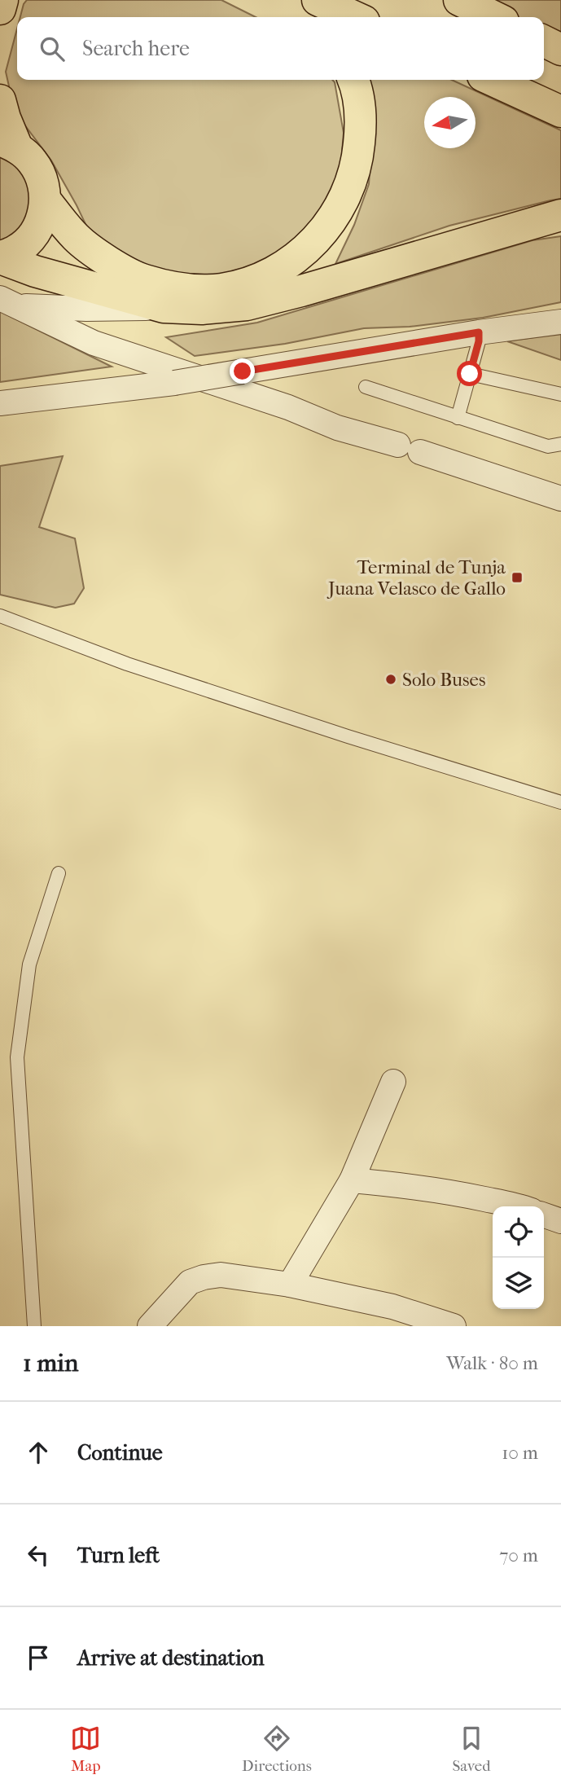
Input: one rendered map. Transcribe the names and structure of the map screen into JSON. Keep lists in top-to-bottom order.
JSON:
{
  "places": {
    "transit": ["Terminal de Tunja Juana Velasco de Gallo"],
    "other": ["Solo Buses"]
  },
  "north": "left",
  "page": {
    "search": "Search here",
    "heading": ["1 min", "Walk · 80 m"],
    "list": [
      ["Continue", "10 m"],
      ["Turn left", "70 m"],
      "Arrive at destination"
    ],
    "nav": ["Map", "Directions", "Saved"]
  }
}
